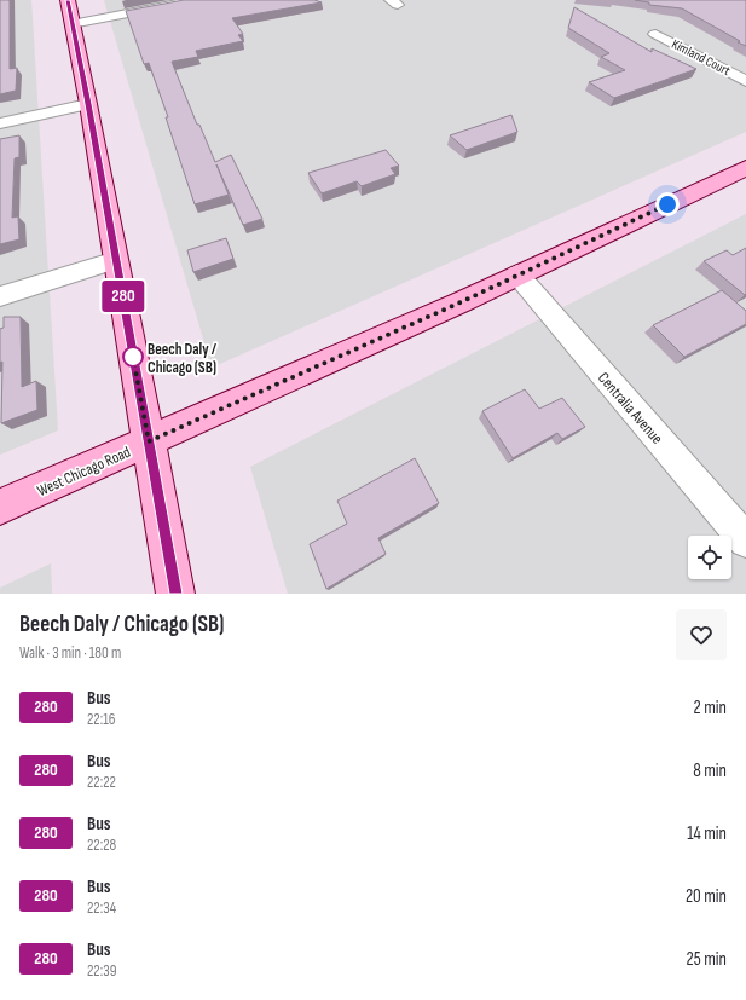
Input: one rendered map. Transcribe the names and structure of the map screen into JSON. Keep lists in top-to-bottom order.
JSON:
{
  "streets": {
    "main road": ["West Chicago Road"],
    "street": ["Kimland Court", "Centralia Avenue"]
  },
  "crossings": [
    ["Centralia Avenue", "West Chicago Road"]
  ],
  "places": ["Beech Daly / Chicago (SB)"],
  "lines": ["bus line 280"],
  "page": {
    "on_map": "280",
    "heading": ["Beech Daly / Chicago (SB)", "Walk · 3 min · 180 m"],
    "list": [
      {
        "mark": "280",
        "name": "Bus",
        "note": "22:16",
        "value": "2 min"
      },
      {
        "mark": "280",
        "name": "Bus",
        "note": "22:22",
        "value": "8 min"
      },
      {
        "mark": "280",
        "name": "Bus",
        "note": "22:28",
        "value": "14 min"
      },
      {
        "mark": "280",
        "name": "Bus",
        "note": "22:34",
        "value": "20 min"
      },
      {
        "mark": "280",
        "name": "Bus",
        "note": "22:39",
        "value": "25 min"
      }
    ]
  }
}
